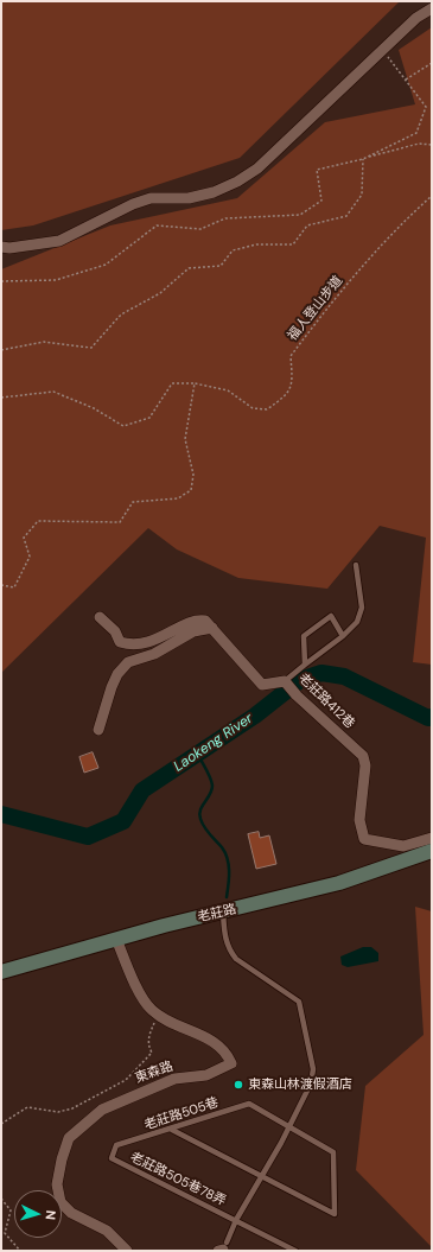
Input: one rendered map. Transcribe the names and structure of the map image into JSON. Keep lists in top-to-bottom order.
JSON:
{
  "streets": {
    "street": ["老莊路412巷", "老莊路", "東森路"],
    "lane": ["老莊路505巷", "老莊路505巷78弄"],
    "path": ["福人登山步道"]
  },
  "crossings": [
    ["老莊路", "東森路"],
    ["老莊路505巷", "老莊路505巷78弄"]
  ],
  "water": ["Laokeng River"],
  "places": ["東森山林渡假酒店"],
  "north": "right"
}
